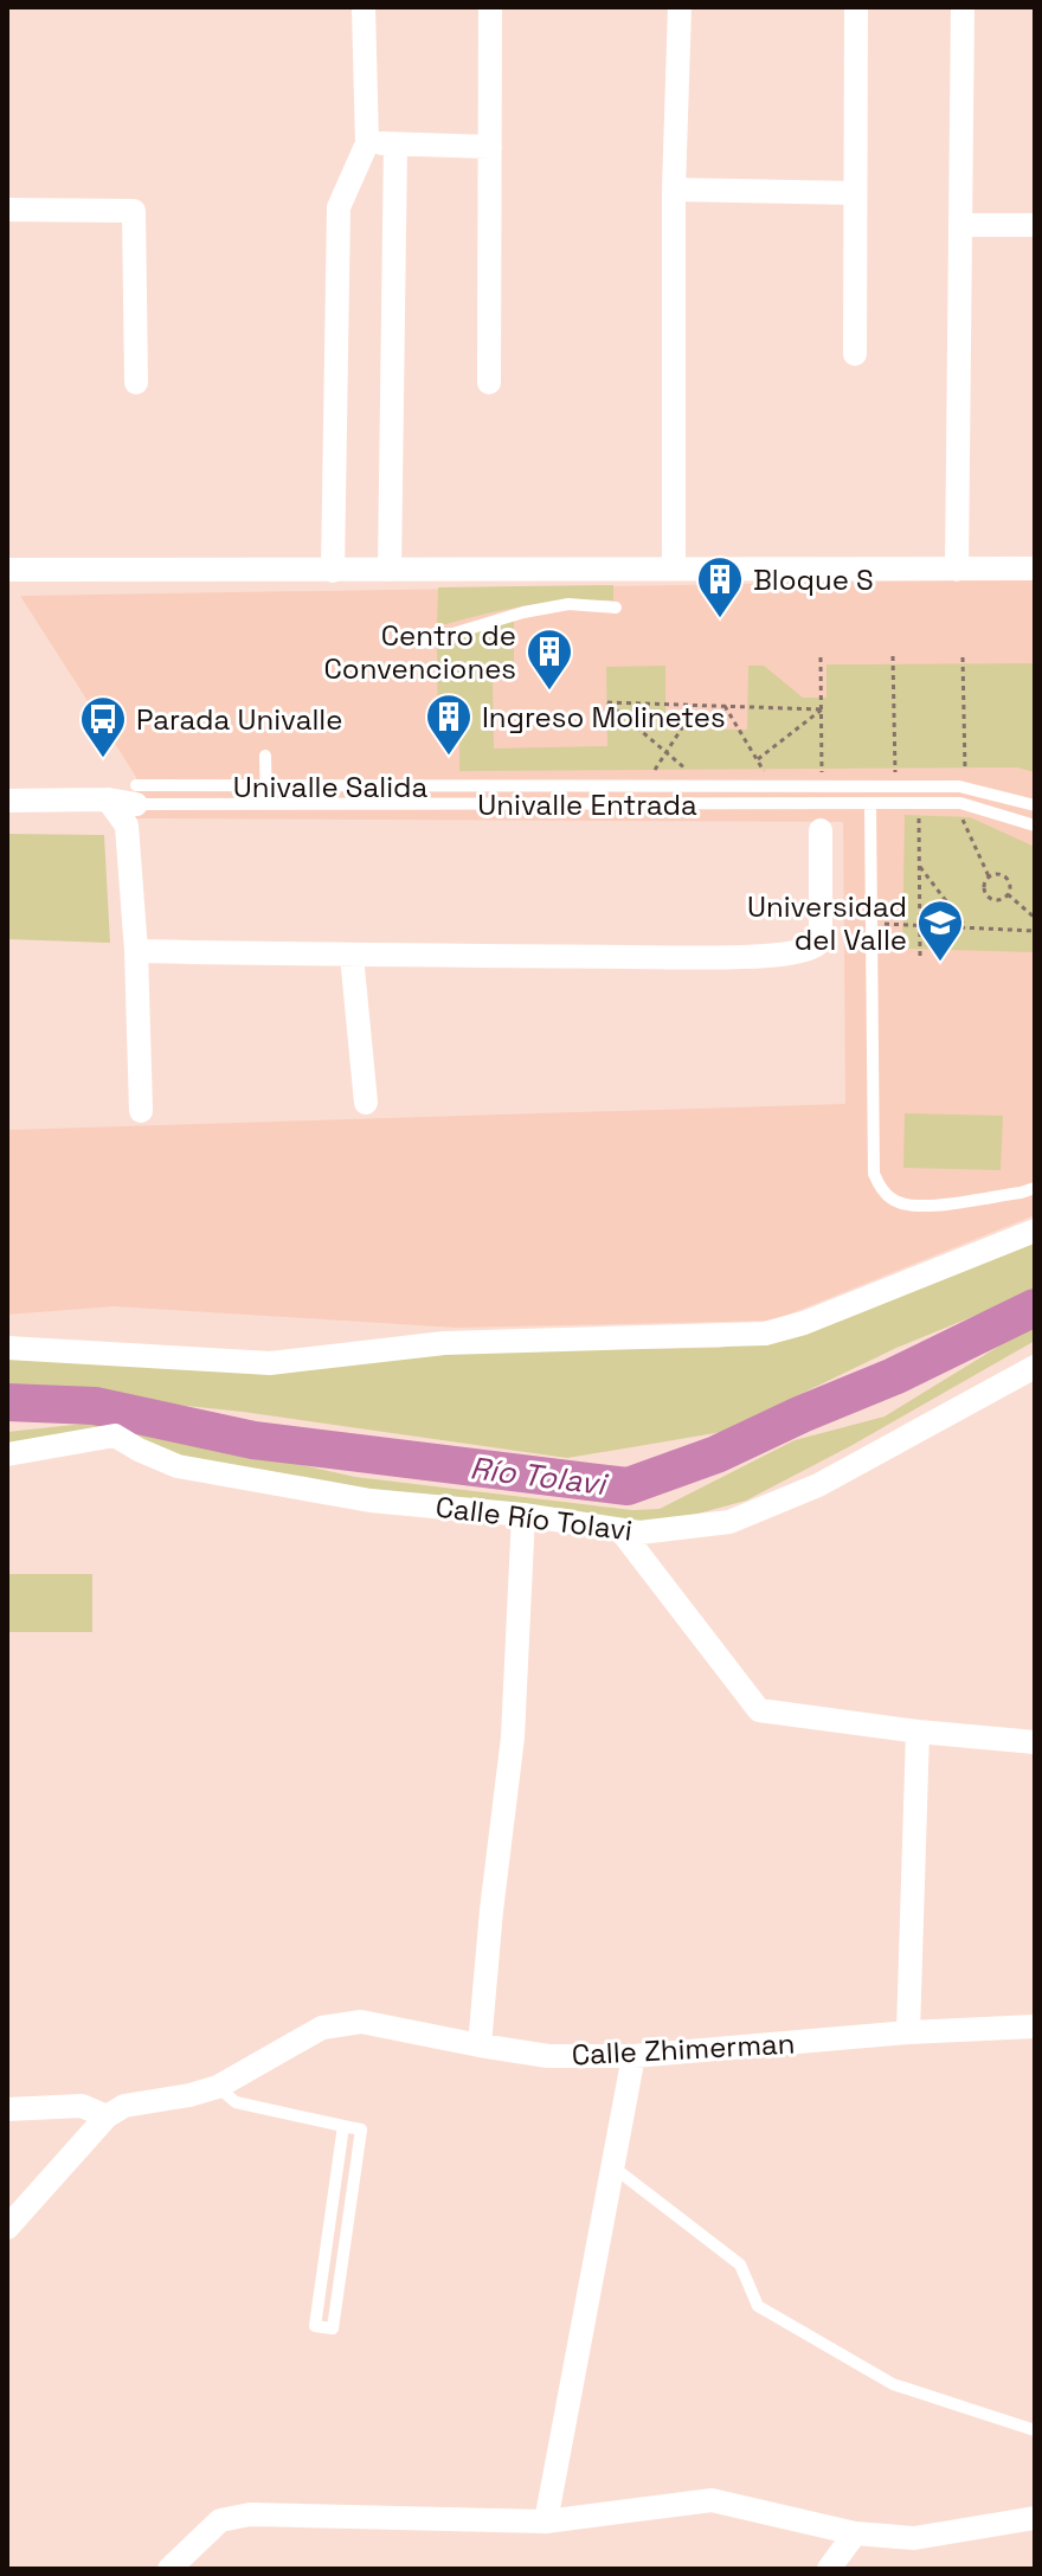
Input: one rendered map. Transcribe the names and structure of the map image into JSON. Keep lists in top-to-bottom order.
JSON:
{
  "streets": {
    "street": ["Calle Río Tolavi", "Calle Zhimerman"],
    "lane": ["Univalle Salida", "Univalle Entrada"]
  },
  "crossings": [
    ["Univalle Salida", "Univalle Entrada"]
  ],
  "water": ["Río Tolavi"],
  "places": {
    "building": ["Bloque S", "Centro de Convenciones", "Ingreso Molinetes"],
    "bus stop": ["Parada Univalle"],
    "school or university": ["Universidad del Valle"]
  }
}
